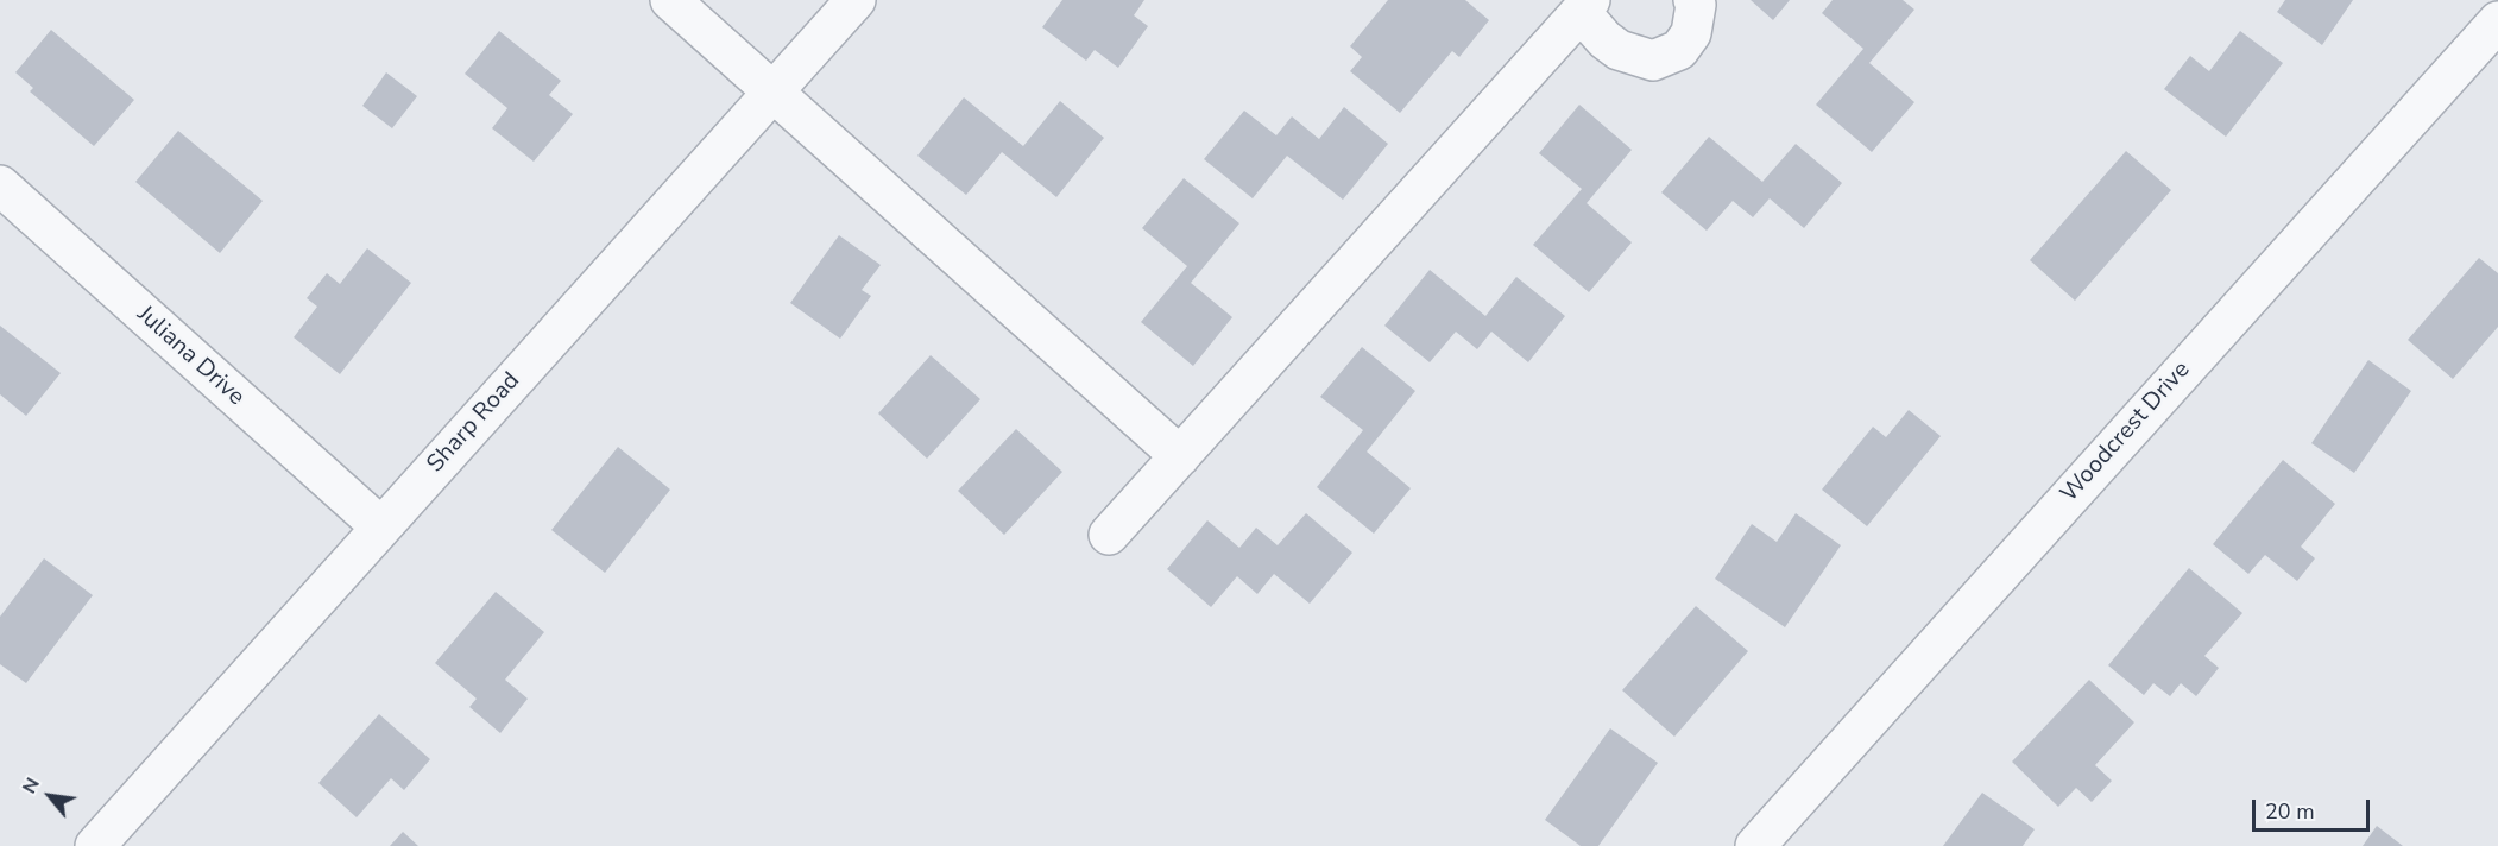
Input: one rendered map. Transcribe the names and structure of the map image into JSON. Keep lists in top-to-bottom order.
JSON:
{
  "streets": {
    "street": ["Juliana Drive", "Sharp Road", "Woodcrest Drive"]
  },
  "crossings": [
    ["Juliana Drive", "Sharp Road"]
  ],
  "scale_bar": "20 m",
  "north": "top left"
}
